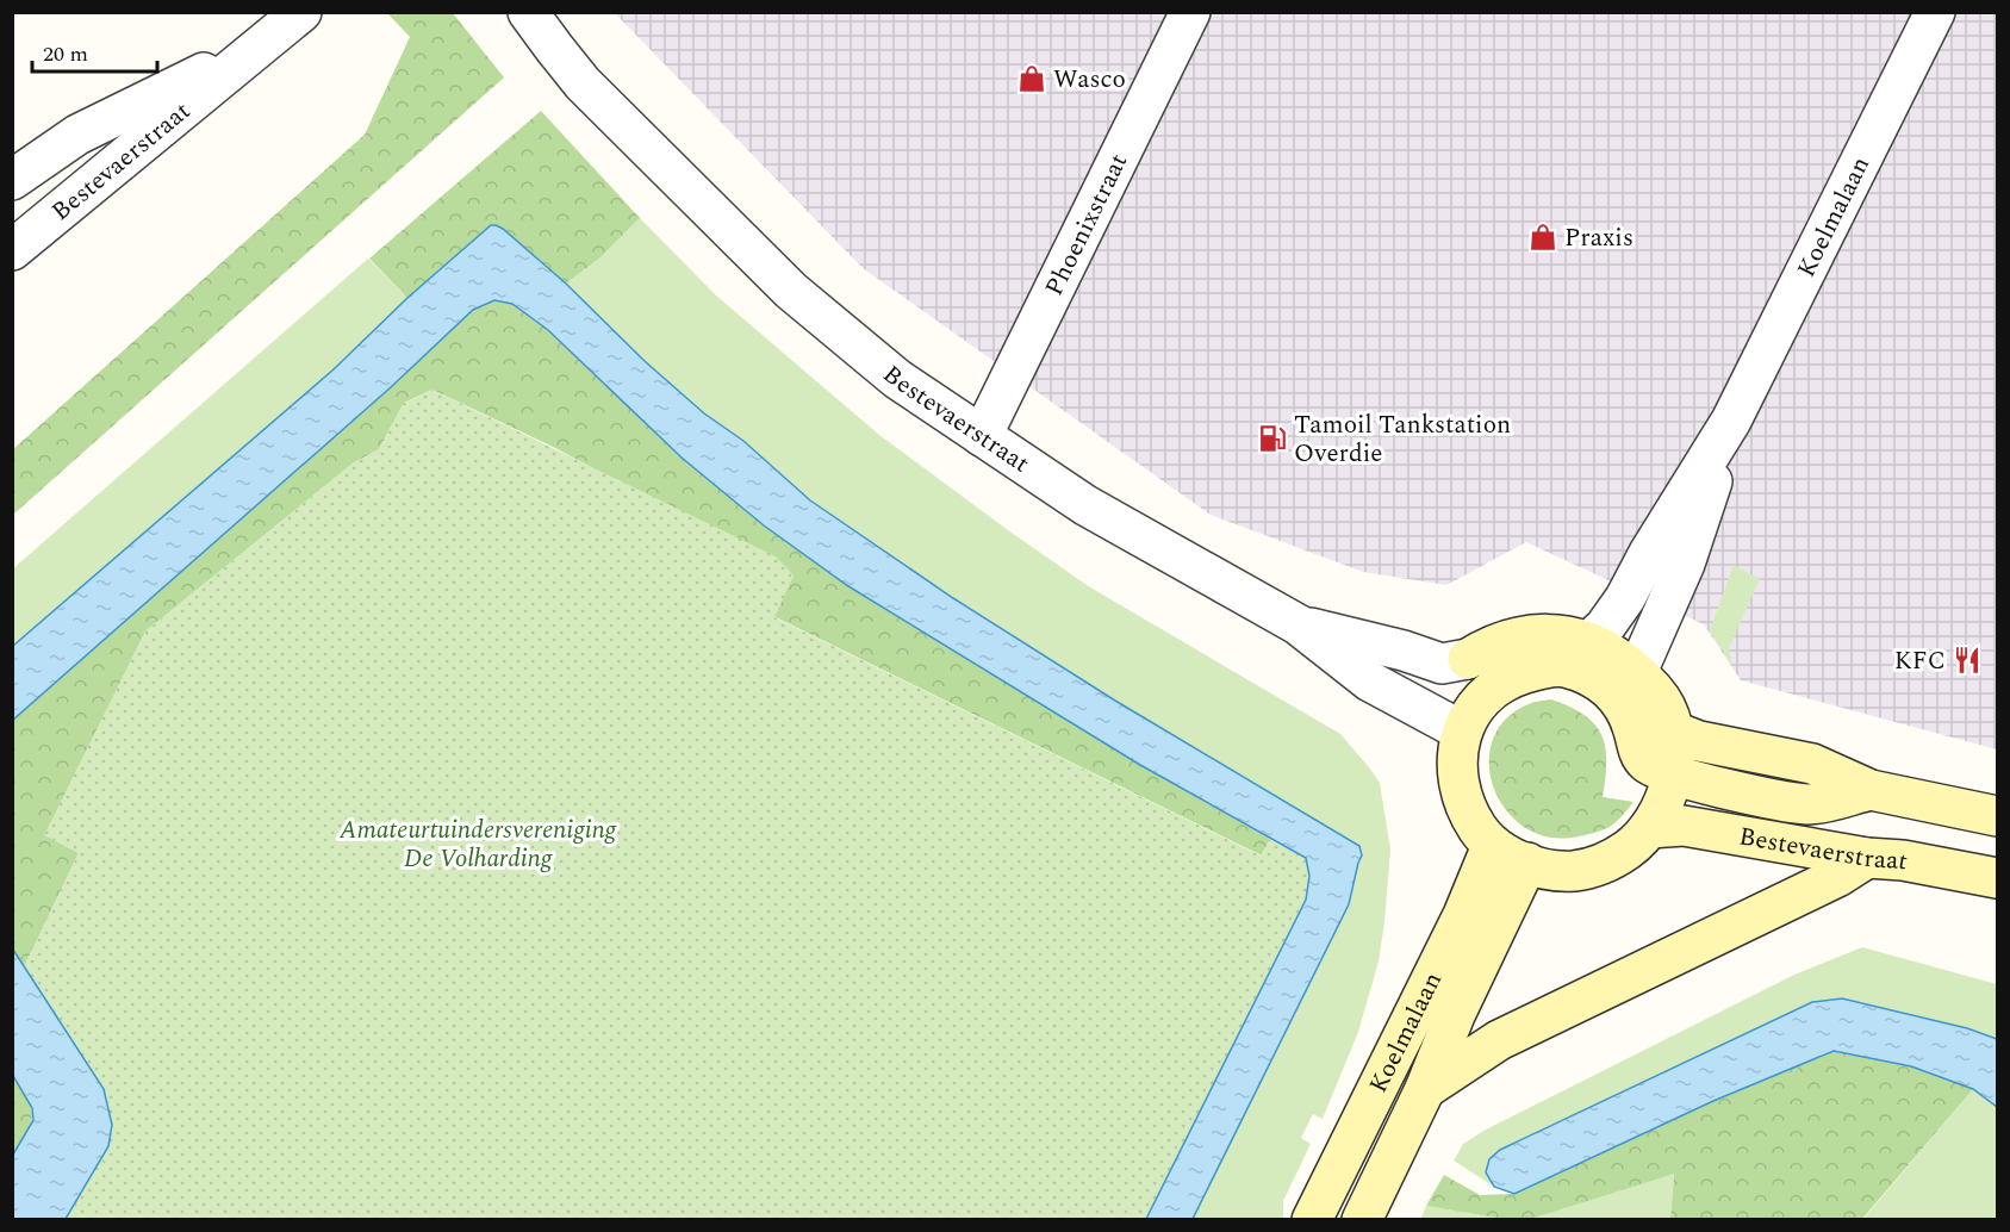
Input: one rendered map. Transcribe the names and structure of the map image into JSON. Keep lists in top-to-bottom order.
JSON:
{
  "streets": {
    "street": ["Bestevaerstraat", "Koelmalaan", "Phoenixstraat"]
  },
  "crossings": [
    ["Bestevaerstraat", "Koelmalaan"],
    ["Bestevaerstraat", "Phoenixstraat"]
  ],
  "parks": ["Amateurtuindersvereniging De Volharding"],
  "places": {
    "shop": ["Wasco", "Praxis"],
    "fuel station": ["Tamoil Tankstation Overdie"],
    "restaurant": ["KFC"]
  },
  "scale_bar": "20 m"
}
